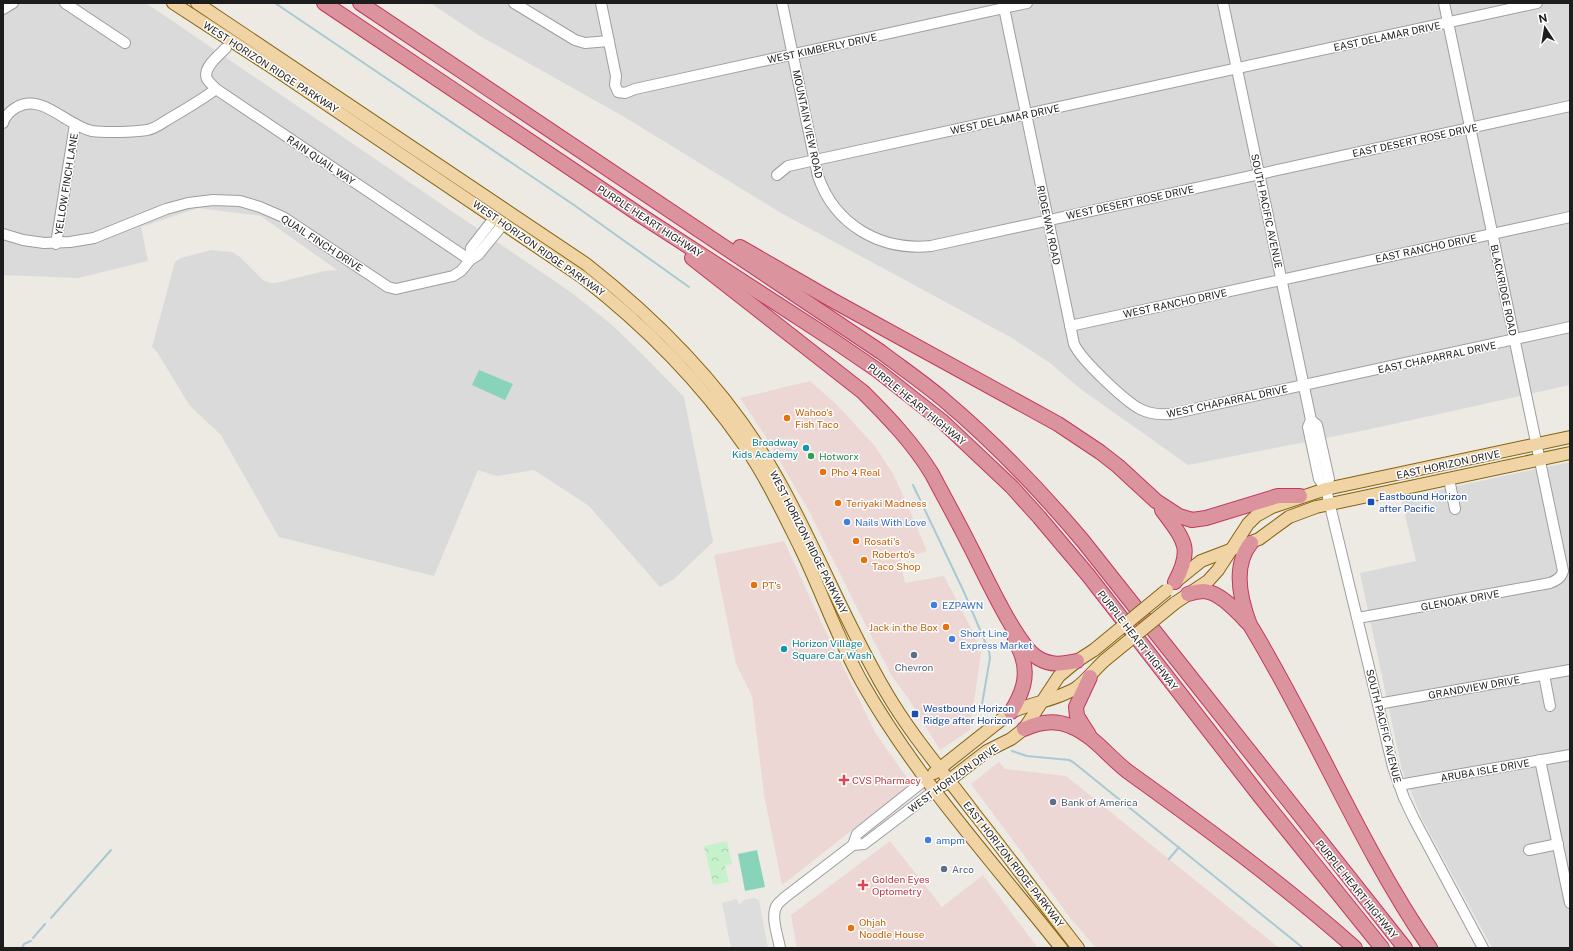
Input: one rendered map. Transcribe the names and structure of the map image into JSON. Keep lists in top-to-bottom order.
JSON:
{
  "streets": {
    "highway": ["PURPLE HEART HIGHWAY"],
    "main road": [
      "WEST HORIZON RIDGE PARKWAY",
      "EAST HORIZON DRIVE",
      "WEST HORIZON DRIVE",
      "EAST HORIZON RIDGE PARKWAY"
    ],
    "street": [
      "EAST DELAMAR DRIVE",
      "WEST KIMBERLY DRIVE",
      "WEST DELAMAR DRIVE",
      "MOUNTAIN VIEW ROAD",
      "EAST DESERT ROSE DRIVE",
      "RAIN QUAIL WAY",
      "YELLOW FINCH LANE",
      "WEST DESERT ROSE DRIVE",
      "SOUTH PACIFIC AVENUE",
      "RIDGEWAY ROAD",
      "QUAIL FINCH DRIVE",
      "EAST RANCHO DRIVE",
      "BLACKRIDGE ROAD",
      "WEST RANCHO DRIVE",
      "EAST CHAPARRAL DRIVE",
      "WEST CHAPARRAL DRIVE",
      "GLENOAK DRIVE",
      "GRANDVIEW DRIVE",
      "ARUBA ISLE DRIVE"
    ]
  },
  "crossings": [
    ["EAST DELAMAR DRIVE", "WEST DELAMAR DRIVE"],
    ["EAST DELAMAR DRIVE", "SOUTH PACIFIC AVENUE"],
    ["EAST DELAMAR DRIVE", "BLACKRIDGE ROAD"],
    ["WEST KIMBERLY DRIVE", "MOUNTAIN VIEW ROAD"],
    ["WEST KIMBERLY DRIVE", "RIDGEWAY ROAD"],
    ["WEST HORIZON RIDGE PARKWAY", "RAIN QUAIL WAY"],
    ["WEST HORIZON RIDGE PARKWAY", "QUAIL FINCH DRIVE"],
    ["WEST HORIZON RIDGE PARKWAY", "WEST HORIZON DRIVE"],
    ["WEST HORIZON RIDGE PARKWAY", "EAST HORIZON RIDGE PARKWAY"],
    ["WEST DELAMAR DRIVE", "MOUNTAIN VIEW ROAD"],
    ["WEST DELAMAR DRIVE", "SOUTH PACIFIC AVENUE"],
    ["WEST DELAMAR DRIVE", "RIDGEWAY ROAD"],
    ["MOUNTAIN VIEW ROAD", "WEST DESERT ROSE DRIVE"],
    ["EAST DESERT ROSE DRIVE", "WEST DESERT ROSE DRIVE"],
    ["EAST DESERT ROSE DRIVE", "SOUTH PACIFIC AVENUE"],
    ["EAST DESERT ROSE DRIVE", "BLACKRIDGE ROAD"],
    ["RAIN QUAIL WAY", "QUAIL FINCH DRIVE"],
    ["YELLOW FINCH LANE", "QUAIL FINCH DRIVE"],
    ["WEST DESERT ROSE DRIVE", "SOUTH PACIFIC AVENUE"],
    ["WEST DESERT ROSE DRIVE", "RIDGEWAY ROAD"],
    ["SOUTH PACIFIC AVENUE", "EAST RANCHO DRIVE"],
    ["SOUTH PACIFIC AVENUE", "WEST RANCHO DRIVE"],
    ["SOUTH PACIFIC AVENUE", "EAST CHAPARRAL DRIVE"],
    ["SOUTH PACIFIC AVENUE", "WEST CHAPARRAL DRIVE"],
    ["SOUTH PACIFIC AVENUE", "EAST HORIZON DRIVE"],
    ["SOUTH PACIFIC AVENUE", "GLENOAK DRIVE"],
    ["SOUTH PACIFIC AVENUE", "GRANDVIEW DRIVE"],
    ["SOUTH PACIFIC AVENUE", "ARUBA ISLE DRIVE"],
    ["SOUTH PACIFIC AVENUE", "WEST HORIZON DRIVE"],
    ["RIDGEWAY ROAD", "WEST RANCHO DRIVE"],
    ["RIDGEWAY ROAD", "WEST CHAPARRAL DRIVE"],
    ["EAST RANCHO DRIVE", "BLACKRIDGE ROAD"],
    ["EAST RANCHO DRIVE", "WEST RANCHO DRIVE"],
    ["BLACKRIDGE ROAD", "EAST CHAPARRAL DRIVE"],
    ["BLACKRIDGE ROAD", "EAST HORIZON DRIVE"],
    ["BLACKRIDGE ROAD", "GLENOAK DRIVE"],
    ["EAST CHAPARRAL DRIVE", "WEST CHAPARRAL DRIVE"],
    ["EAST HORIZON DRIVE", "WEST HORIZON DRIVE"],
    ["WEST HORIZON DRIVE", "EAST HORIZON RIDGE PARKWAY"]
  ],
  "places": {
    "other": [
      "Wahoo's Fish Taco",
      "Broadway Kids Academy",
      "Hotworx",
      "Pho 4 Real",
      "Teriyaki Madness",
      "Nails With Love",
      "Rosati's",
      "Roberto's Taco Shop",
      "PT's",
      "EZPAWN",
      "Jack in the Box",
      "Short Line Express Market",
      "Horizon Village Square Car Wash",
      "Chevron",
      "Bank of America",
      "ampm",
      "Arco",
      "Ohjah Noodle House"
    ],
    "transit": ["Eastbound Horizon after Pacific", "Westbound Horizon Ridge after Horizon"],
    "health": ["CVS Pharmacy", "Golden Eyes Optometry"]
  },
  "north": "top"
}
